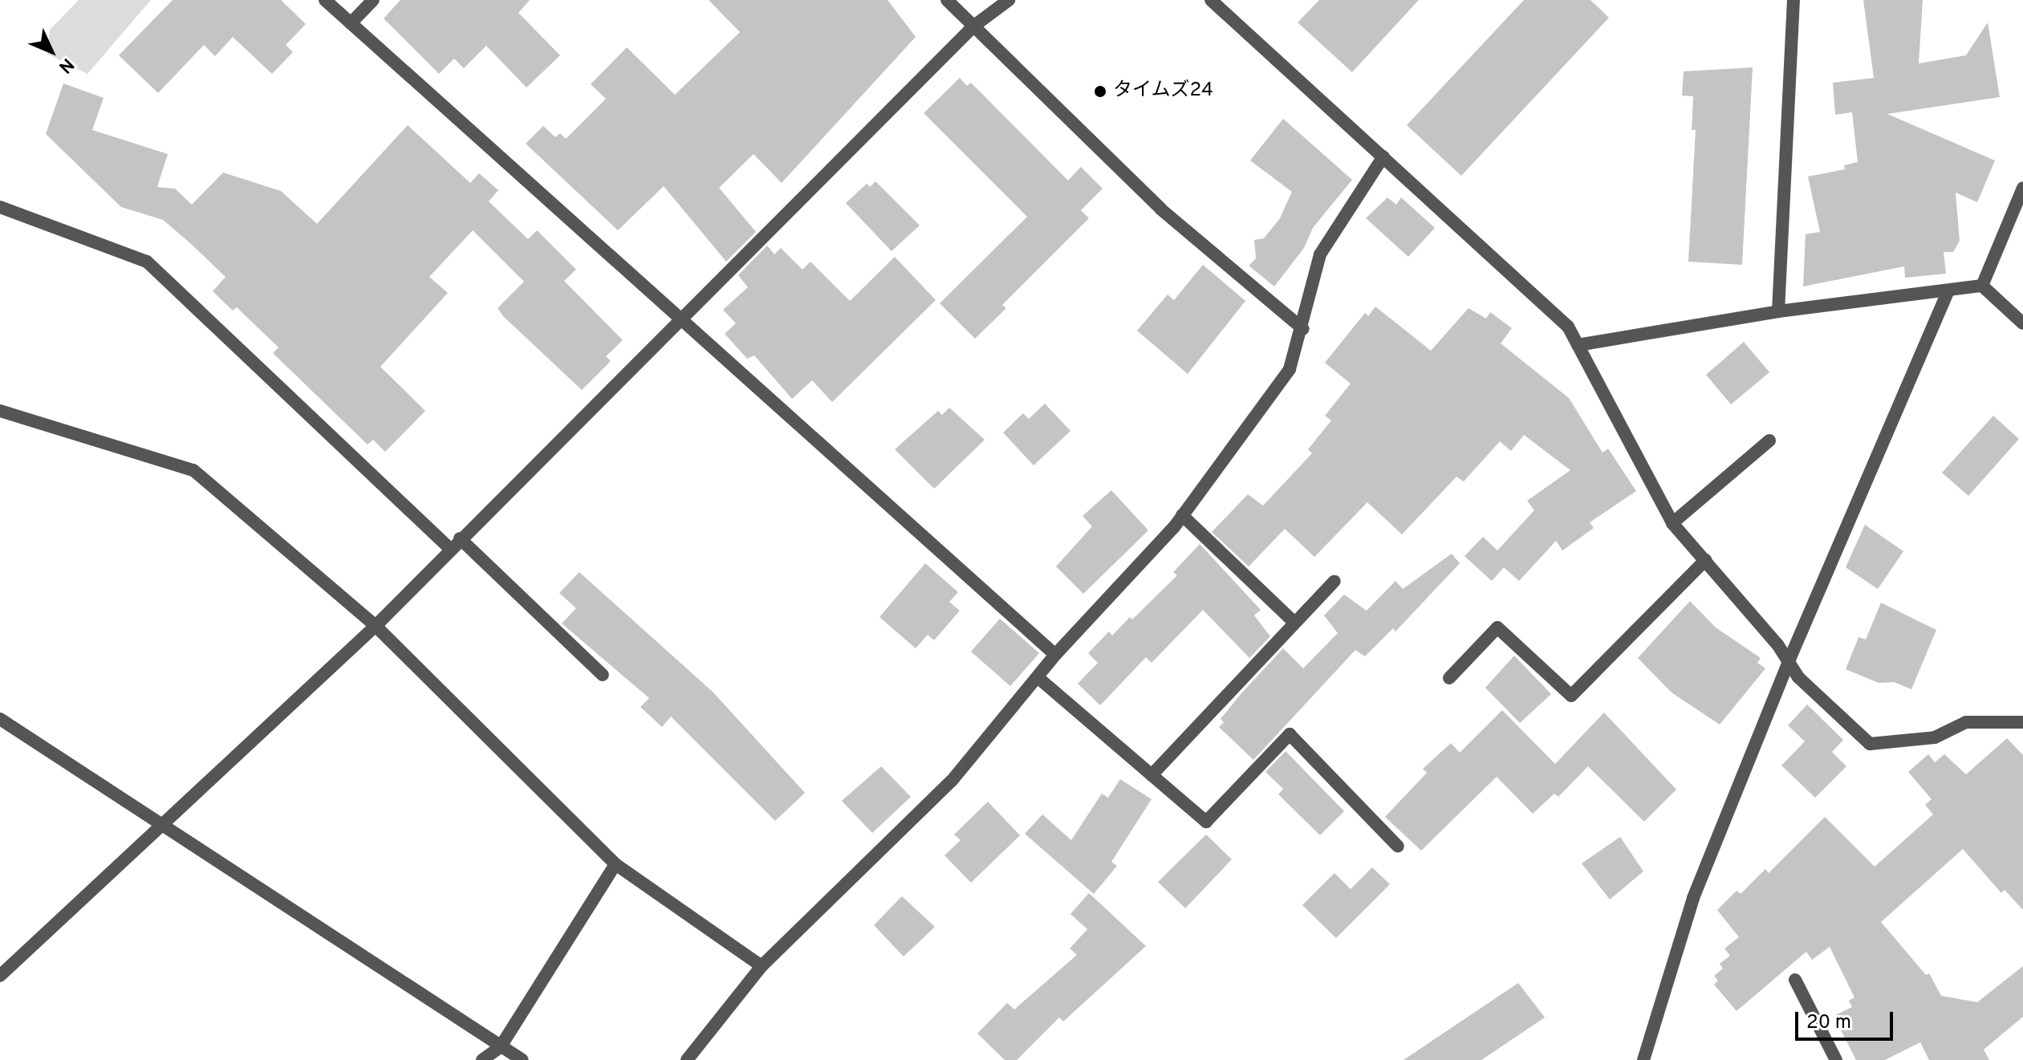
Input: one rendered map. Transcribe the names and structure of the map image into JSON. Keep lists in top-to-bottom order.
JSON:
{
  "places": ["タイムズ24"],
  "scale_bar": "20 m",
  "north": "bottom right"
}
